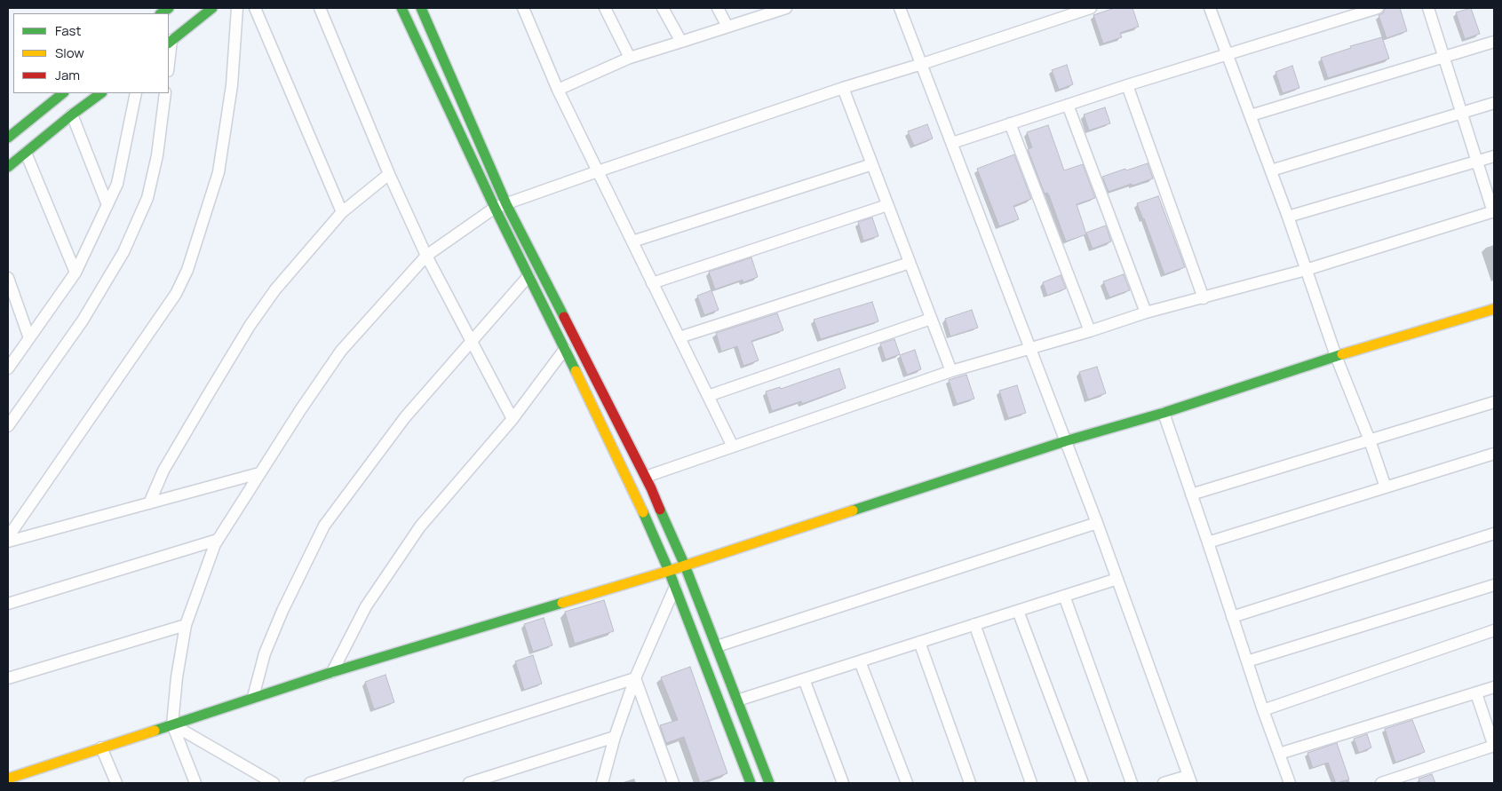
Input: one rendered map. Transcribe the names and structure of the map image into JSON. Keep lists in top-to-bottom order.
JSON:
{
  "legend": ["Fast", "Slow", "Jam"]
}
